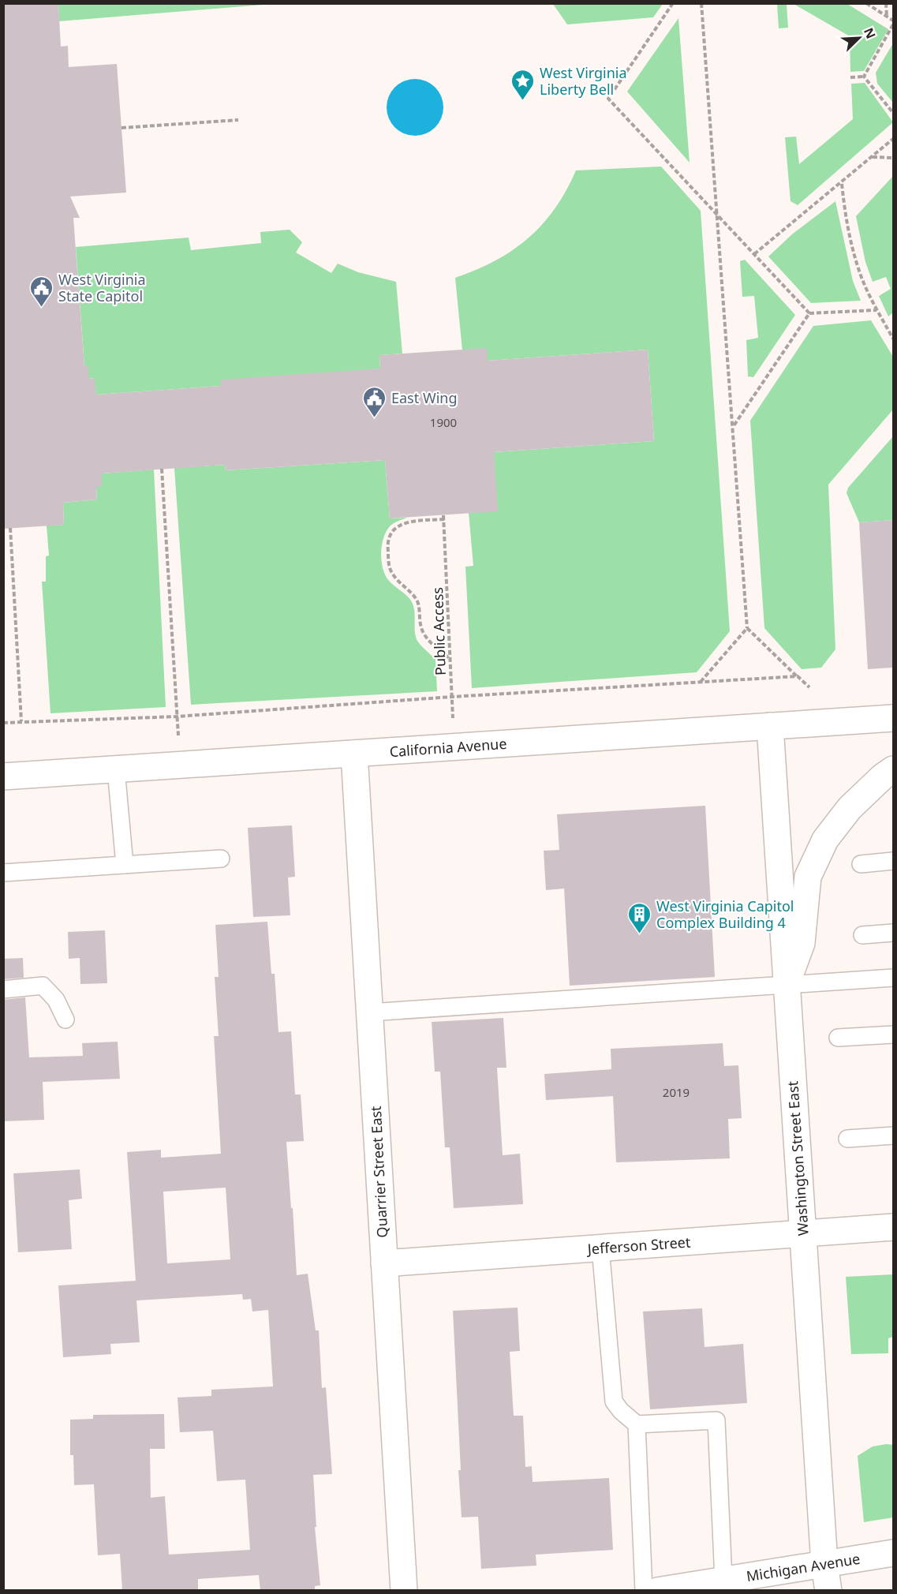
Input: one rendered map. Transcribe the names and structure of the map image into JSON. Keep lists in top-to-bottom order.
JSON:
{
  "streets": {
    "street": [
      "California Avenue",
      "Washington Street East",
      "Quarrier Street East",
      "Jefferson Street",
      "Michigan Avenue"
    ],
    "path": ["Public Access"]
  },
  "crossings": [
    ["Public Access", "California Avenue"],
    ["California Avenue", "Washington Street East"],
    ["California Avenue", "Quarrier Street East"],
    ["Washington Street East", "Jefferson Street"],
    ["Washington Street East", "Michigan Avenue"],
    ["Quarrier Street East", "Jefferson Street"]
  ],
  "places": {
    "place": ["West Virginia Liberty Bell"],
    "public building": ["West Virginia State Capitol", "East Wing"],
    "building": ["West Virginia Capitol Complex Building 4"]
  },
  "house_numbers": ["1900", "2019"],
  "north": "top right"
}
